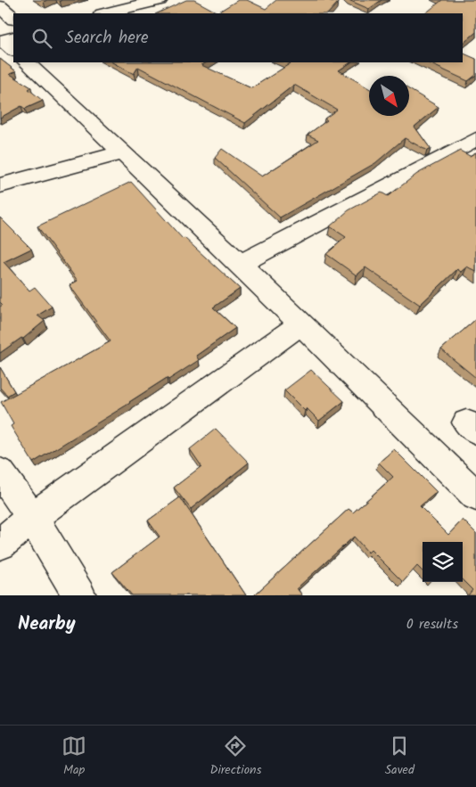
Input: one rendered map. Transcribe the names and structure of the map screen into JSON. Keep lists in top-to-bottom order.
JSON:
{
  "north": "bottom right",
  "page": {
    "search": "Search here",
    "heading": ["Nearby", "0 results"],
    "nav": ["Map", "Directions", "Saved"]
  }
}
